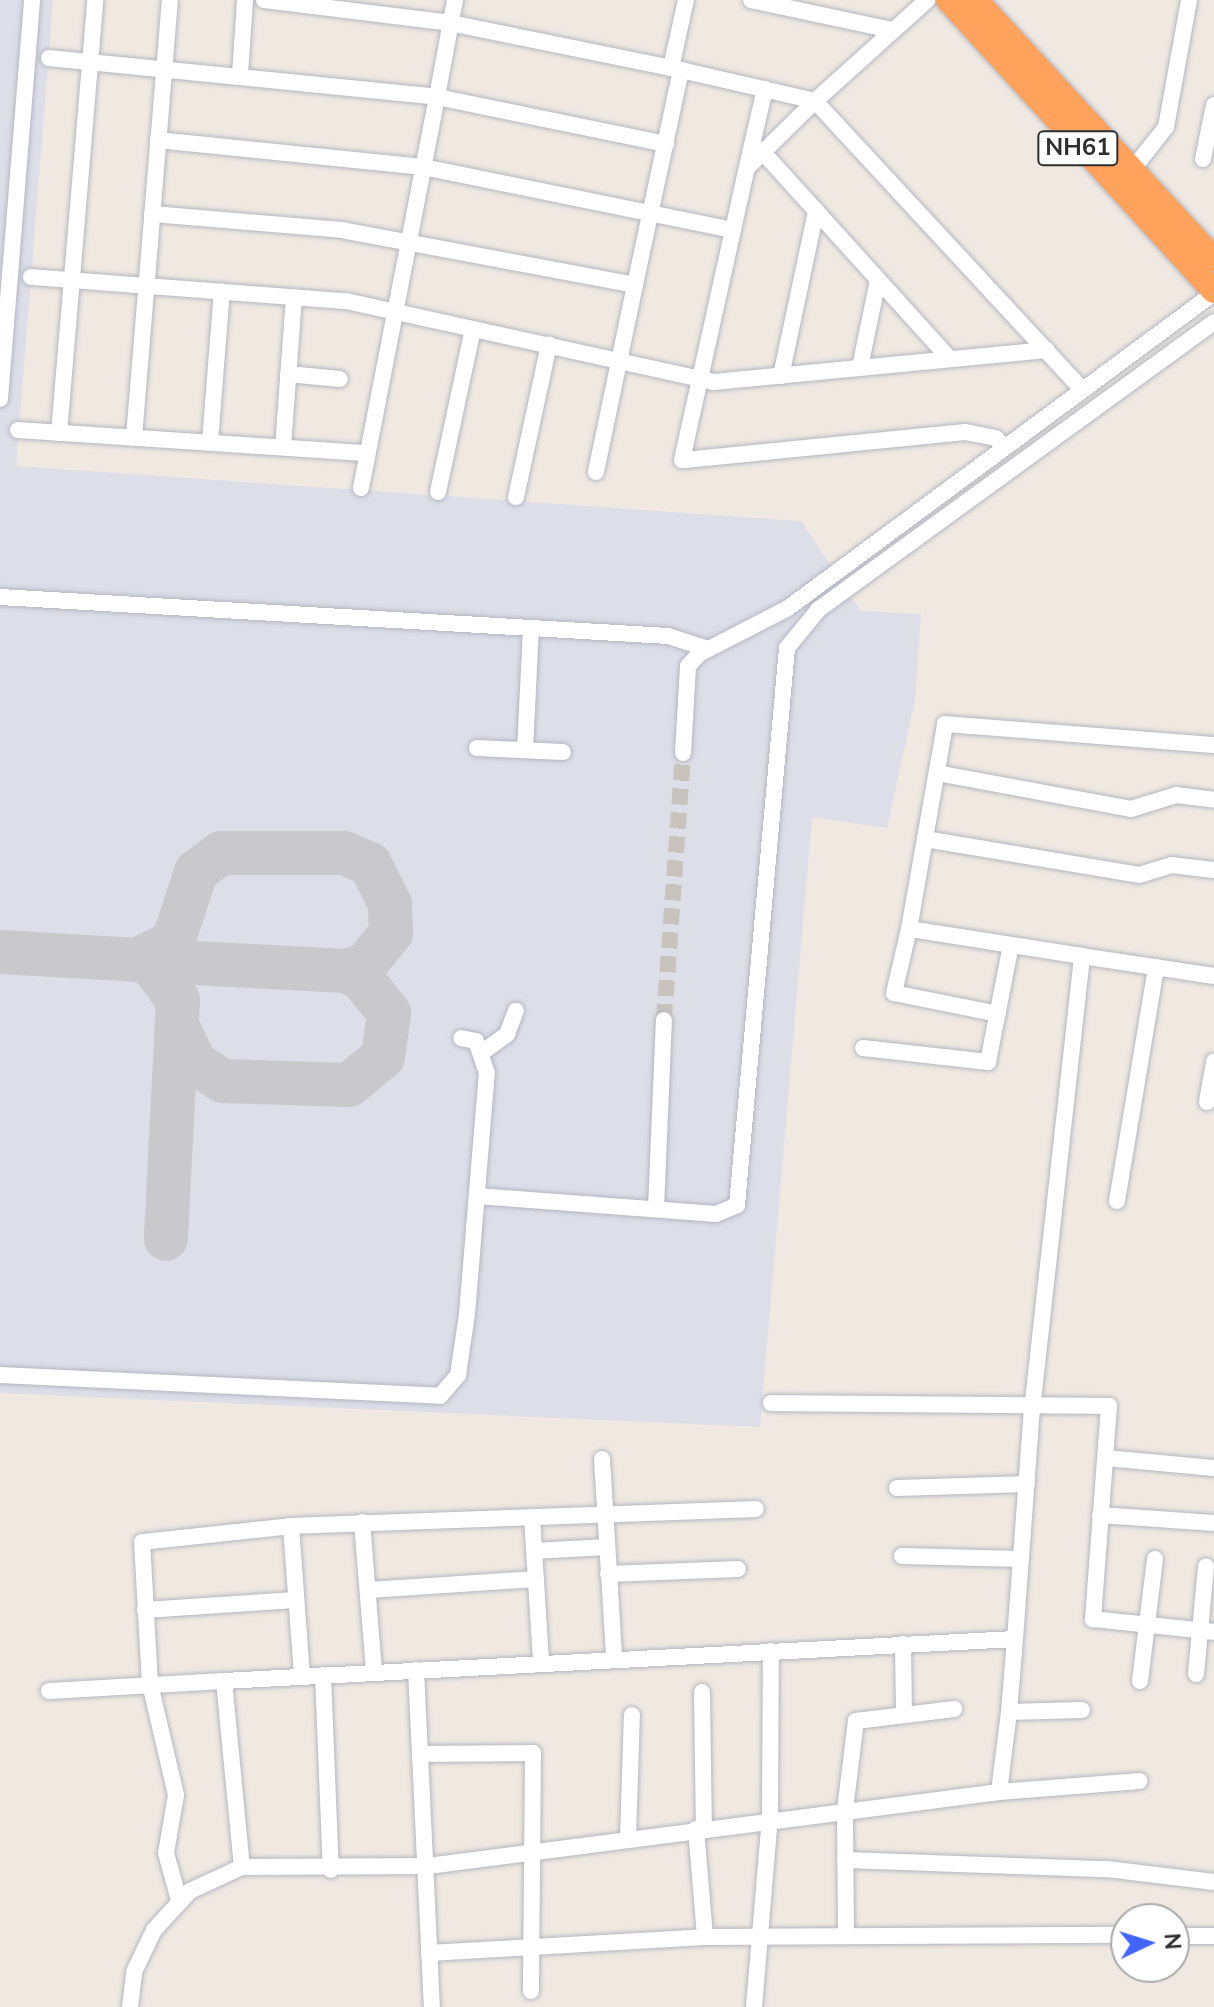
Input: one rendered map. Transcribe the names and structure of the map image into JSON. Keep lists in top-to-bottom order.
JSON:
{
  "streets": {
    "highway": ["NH61"]
  },
  "north": "right"
}
